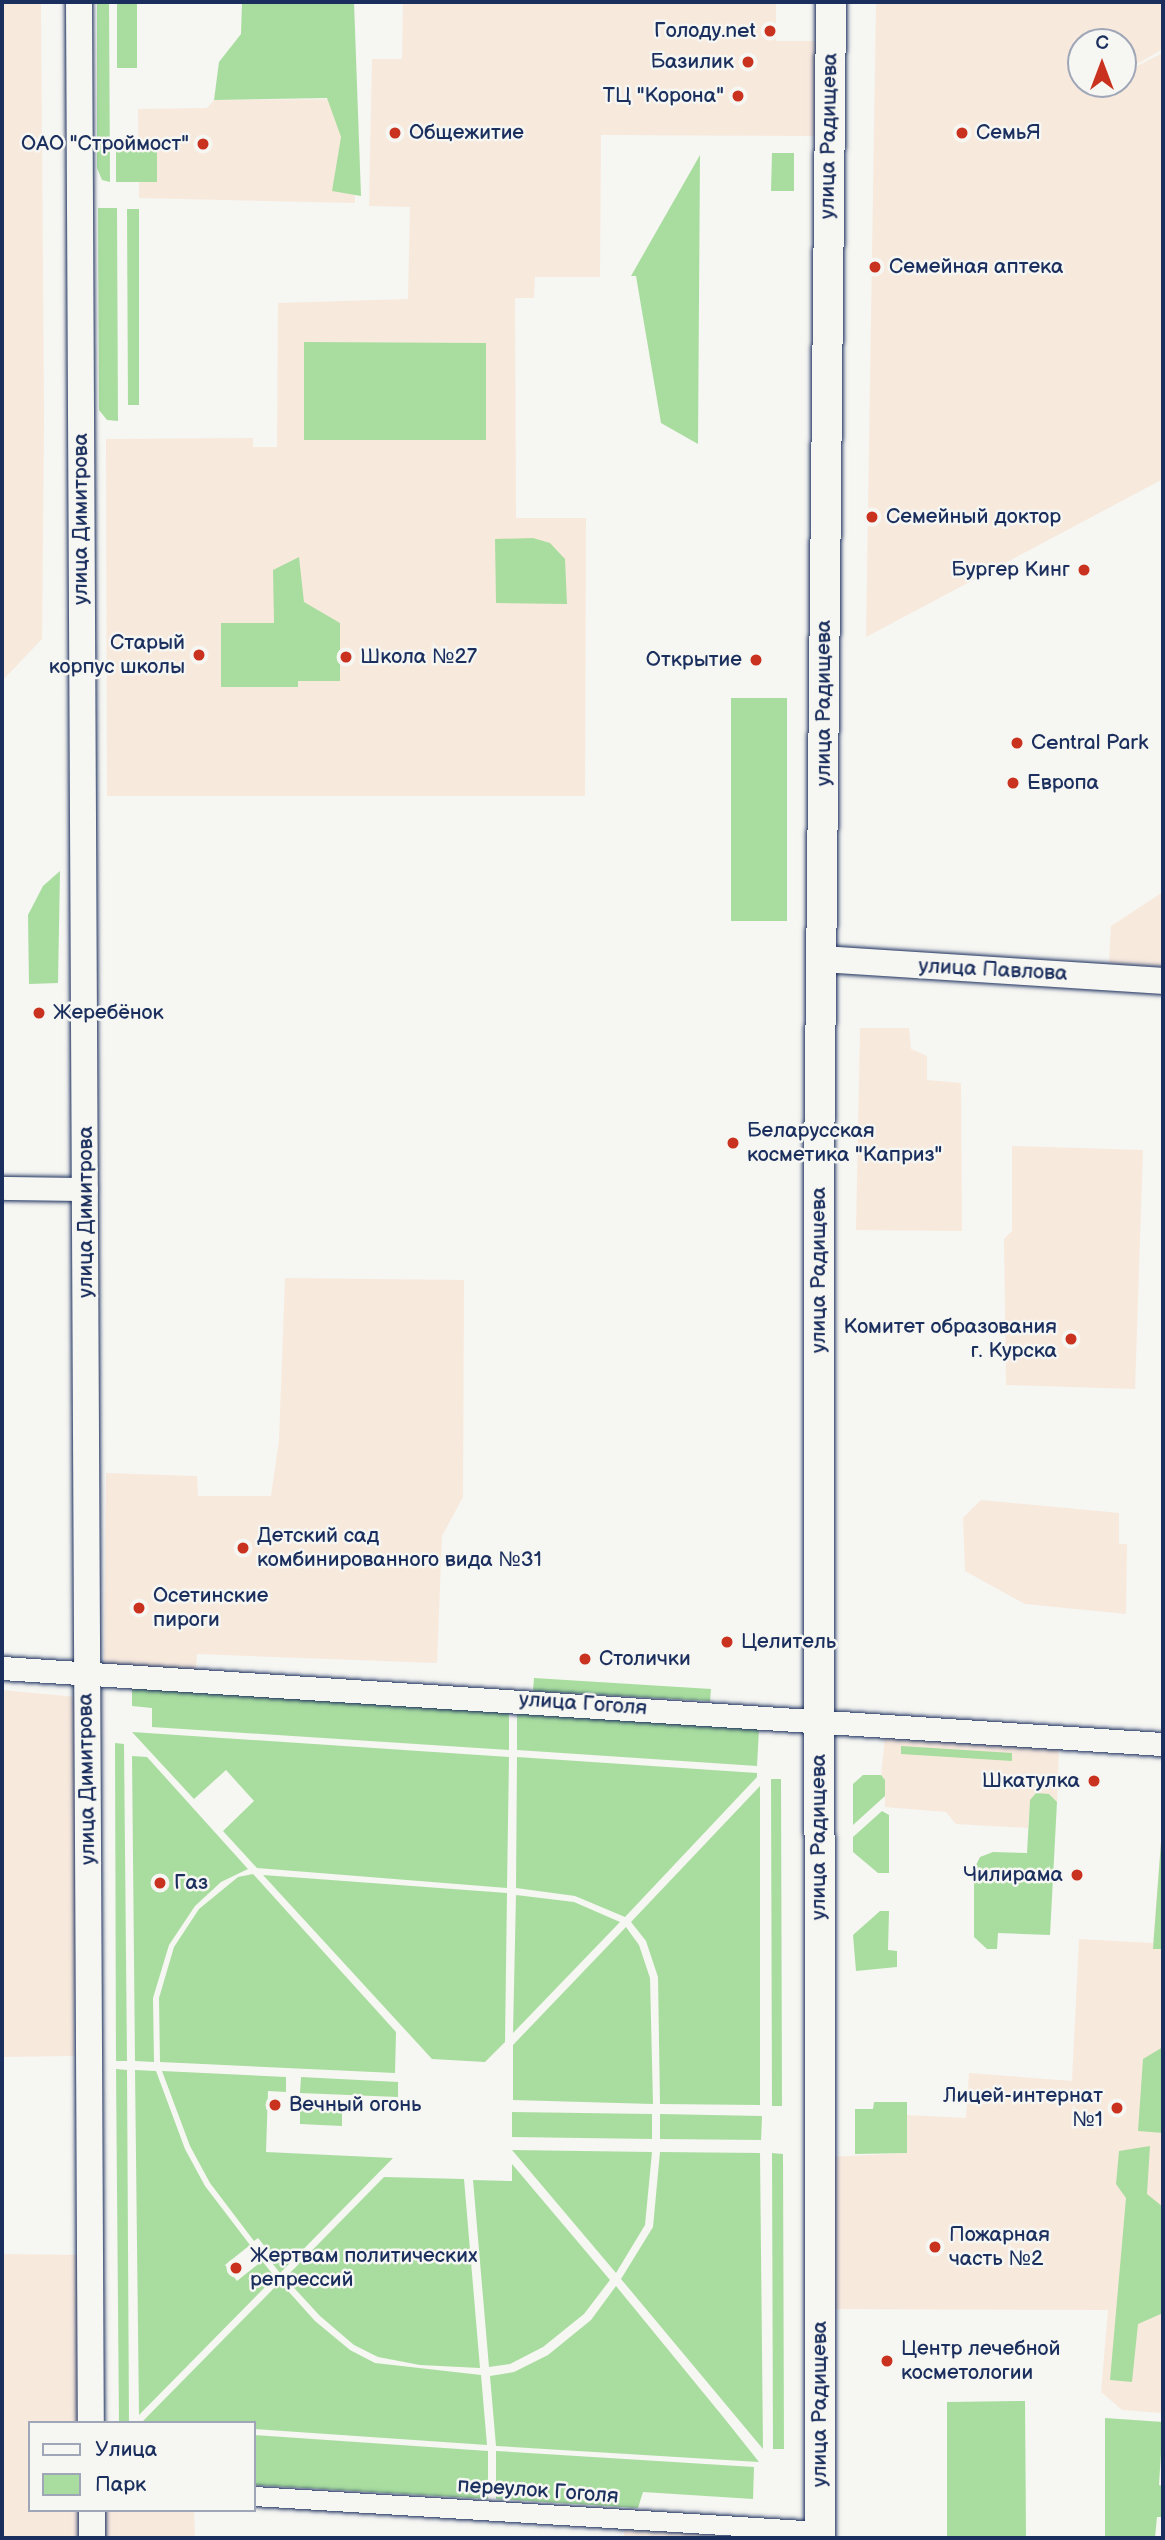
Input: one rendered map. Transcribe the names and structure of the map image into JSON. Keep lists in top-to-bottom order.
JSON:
{
  "streets": {
    "main road": ["улица Радищева", "улица Димитрова", "улица Павлова"],
    "street": ["улица Гоголя", "переулок Гоголя"]
  },
  "crossings": [
    ["улица Радищева", "улица Павлова"],
    ["улица Радищева", "улица Гоголя"],
    ["улица Радищева", "переулок Гоголя"],
    ["улица Димитрова", "улица Гоголя"]
  ],
  "places": [
    "Голоду.net",
    "Базилик",
    "ТЦ \"Корона\"",
    "Общежитие",
    "СемьЯ",
    "ОАО \"Строймост\"",
    "Семейная аптека",
    "Семейный доктор",
    "Бургер Кинг",
    "Старый корпус школы",
    "Школа №27",
    "Открытие",
    "Central Park",
    "Европа",
    "Жеребёнок",
    "Беларусская косметика \"Каприз\"",
    "Комитет образования г. Курска",
    "Детский сад комбинированного вида №31",
    "Осетинские пироги",
    "Целитель",
    "Столички",
    "Шкатулка",
    "Чилирама",
    "Газ",
    "Вечный огонь",
    "Лицей-интернат №1",
    "Пожарная часть №2",
    "Жертвам политических репрессий",
    "Центр лечебной косметологии"
  ],
  "legend": ["Улица", "Парк"],
  "north": "top"
}
